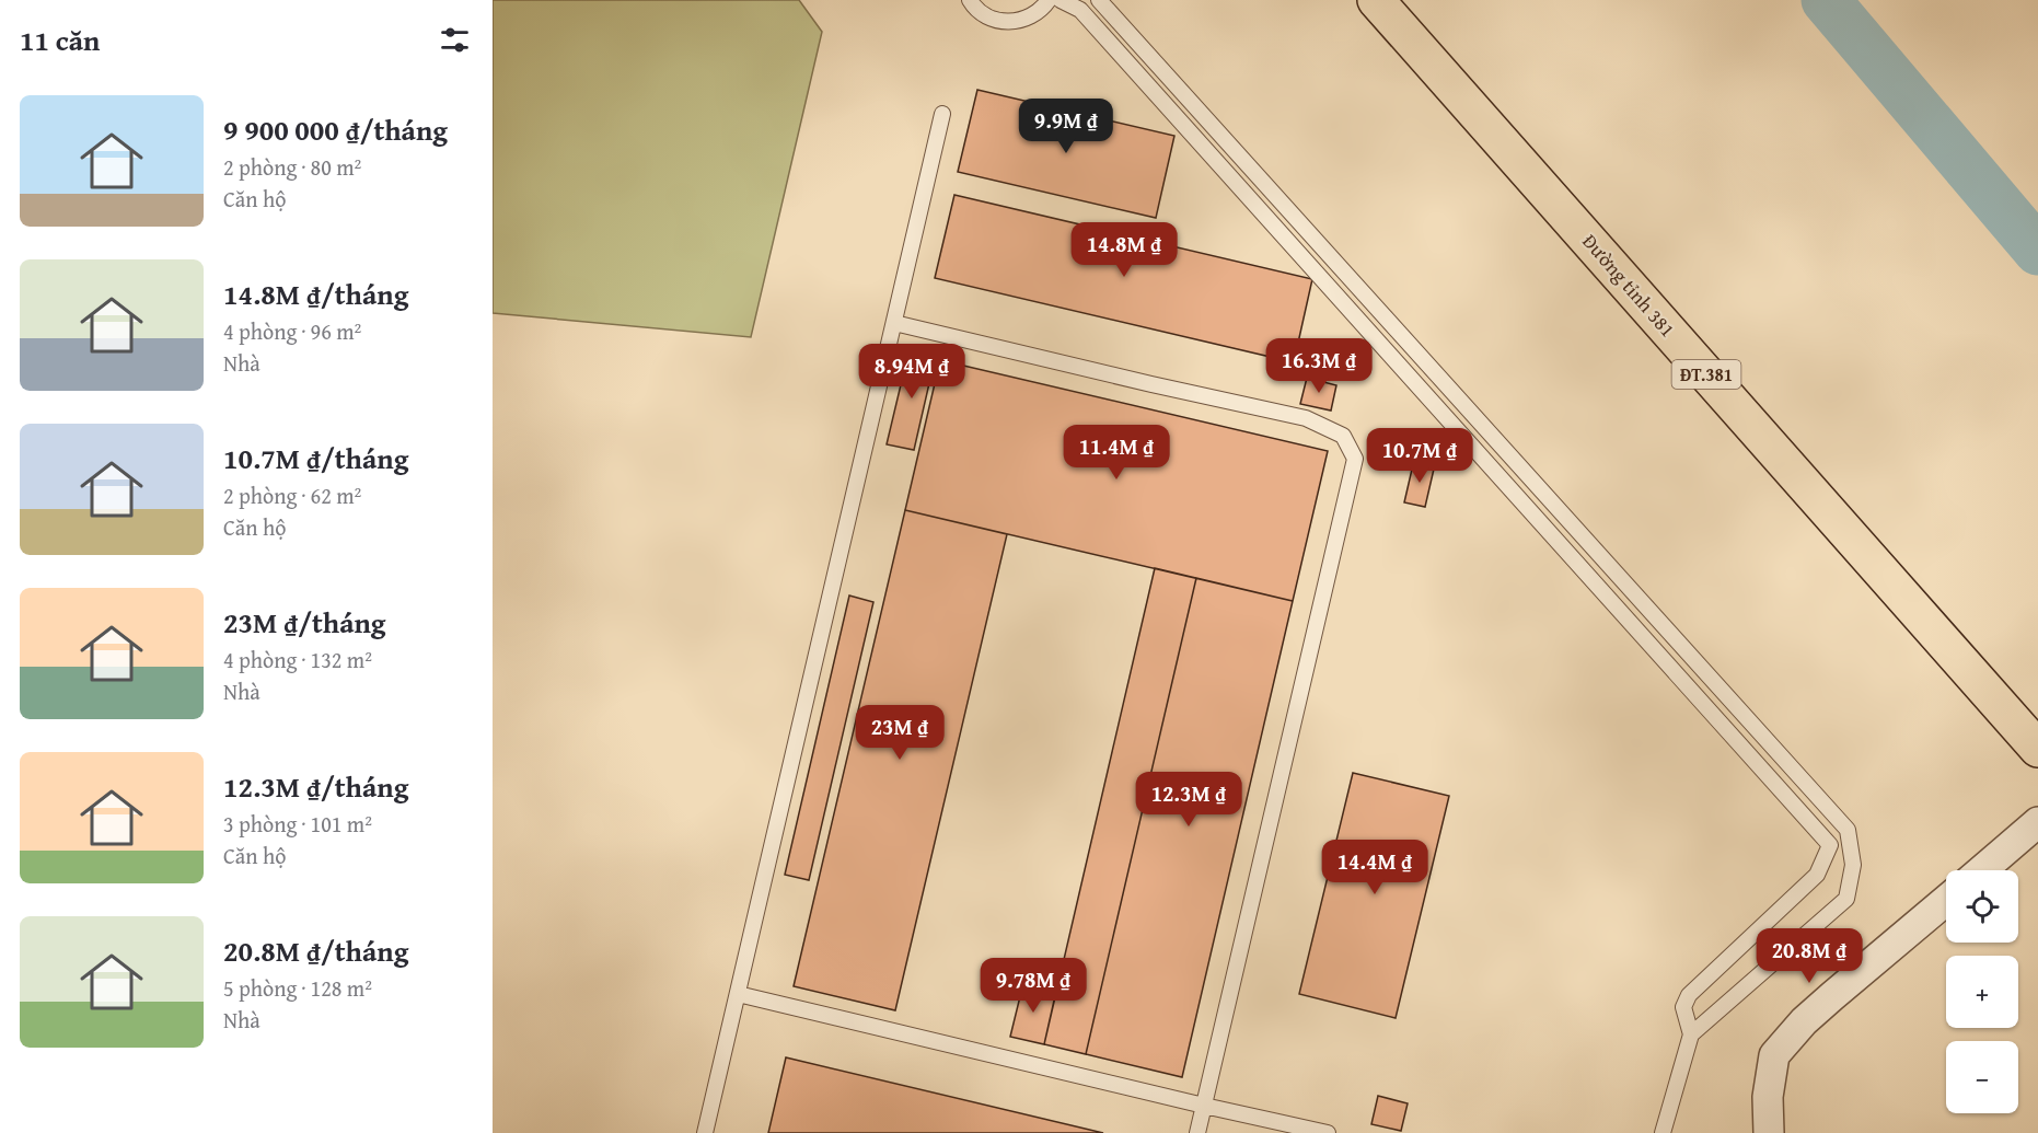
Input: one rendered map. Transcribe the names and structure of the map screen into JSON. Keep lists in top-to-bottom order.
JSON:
{
  "streets": {
    "main road": ["Đường tỉnh 381", "ĐT.381"]
  },
  "page": {
    "heading": "11 căn",
    "list": [
      {
        "name": "9 900 000 ₫/tháng",
        "note": "2 phòng · 80 m² · Căn hộ"
      },
      {
        "name": "14.8M ₫/tháng",
        "note": "4 phòng · 96 m² · Nhà"
      },
      {
        "name": "10.7M ₫/tháng",
        "note": "2 phòng · 62 m² · Căn hộ"
      },
      {
        "name": "23M ₫/tháng",
        "note": "4 phòng · 132 m² · Nhà"
      },
      {
        "name": "12.3M ₫/tháng",
        "note": "3 phòng · 101 m² · Căn hộ"
      },
      {
        "name": "20.8M ₫/tháng",
        "note": "5 phòng · 128 m² · Nhà"
      }
    ],
    "price": [
      "9.9M ₫",
      "14.8M ₫",
      "16.3M ₫",
      "8.94M ₫",
      "11.4M ₫",
      "10.7M ₫",
      "23M ₫",
      "12.3M ₫",
      "14.4M ₫",
      "20.8M ₫",
      "9.78M ₫"
    ],
    "map_buttons": ["+", "−"]
  }
}
